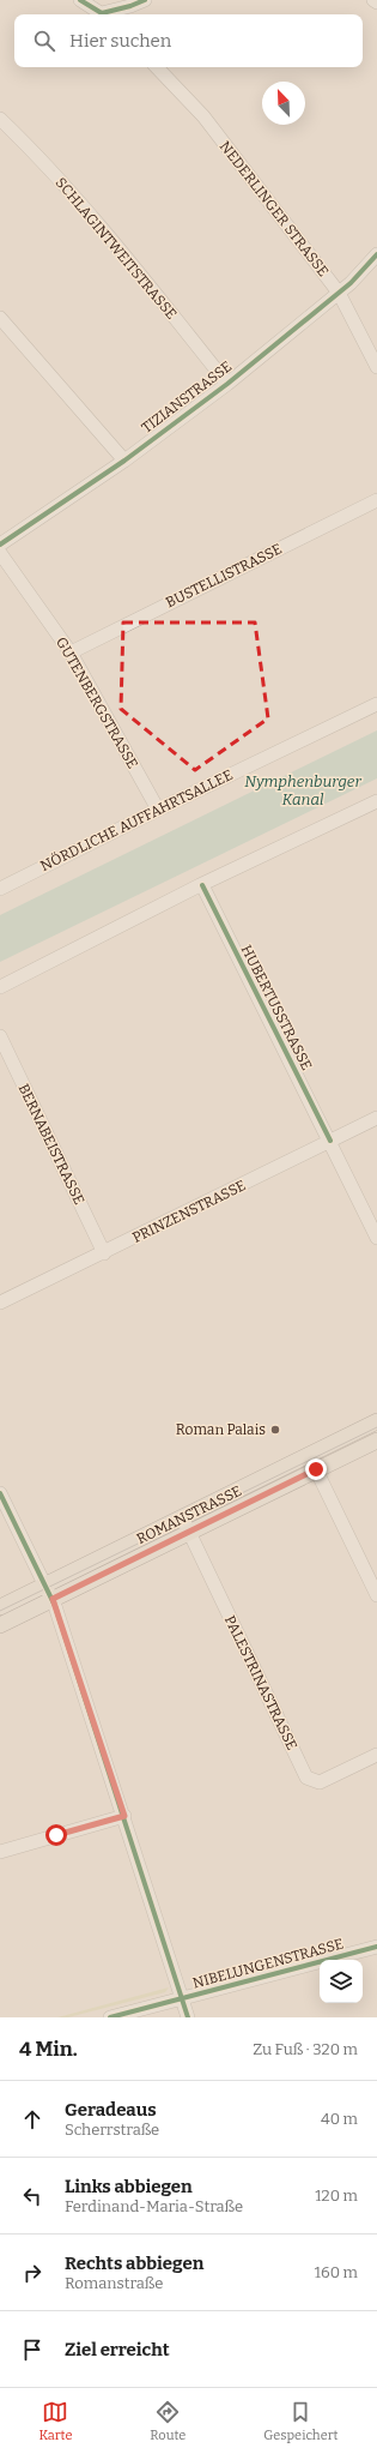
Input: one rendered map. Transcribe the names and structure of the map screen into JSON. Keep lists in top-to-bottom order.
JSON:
{
  "streets": {
    "main road": ["ROMANSTRASSE"],
    "street": [
      "NEDERLINGER STRASSE",
      "SCHLAGINTWEITSTRASSE",
      "TIZIANSTRASSE",
      "BUSTELLISTRASSE",
      "GUTENBERGSTRASSE",
      "NÖRDLICHE AUFFAHRTSALLEE",
      "HUBERTUSSTRASSE",
      "BERNABEISTRASSE",
      "PRINZENSTRASSE",
      "PALESTRINASTRASSE",
      "NIBELUNGENSTRASSE"
    ]
  },
  "crossings": [
    ["NEDERLINGER STRASSE", "TIZIANSTRASSE"],
    ["SCHLAGINTWEITSTRASSE", "TIZIANSTRASSE"],
    ["BUSTELLISTRASSE", "GUTENBERGSTRASSE"],
    ["GUTENBERGSTRASSE", "NÖRDLICHE AUFFAHRTSALLEE"],
    ["HUBERTUSSTRASSE", "PRINZENSTRASSE"],
    ["BERNABEISTRASSE", "PRINZENSTRASSE"],
    ["ROMANSTRASSE", "PALESTRINASTRASSE"]
  ],
  "water": ["Nymphenburger Kanal"],
  "places": ["Roman Palais"],
  "north": "top left",
  "page": {
    "search": "Hier suchen",
    "heading": ["4 Min.", "Zu Fuß · 320 m"],
    "list": [
      ["Geradeaus", "Scherrstraße", "40 m"],
      ["Links abbiegen", "Ferdinand-Maria-Straße", "120 m"],
      ["Rechts abbiegen", "Romanstraße", "160 m"],
      "Ziel erreicht"
    ],
    "nav": ["Karte", "Route", "Gespeichert"]
  }
}
